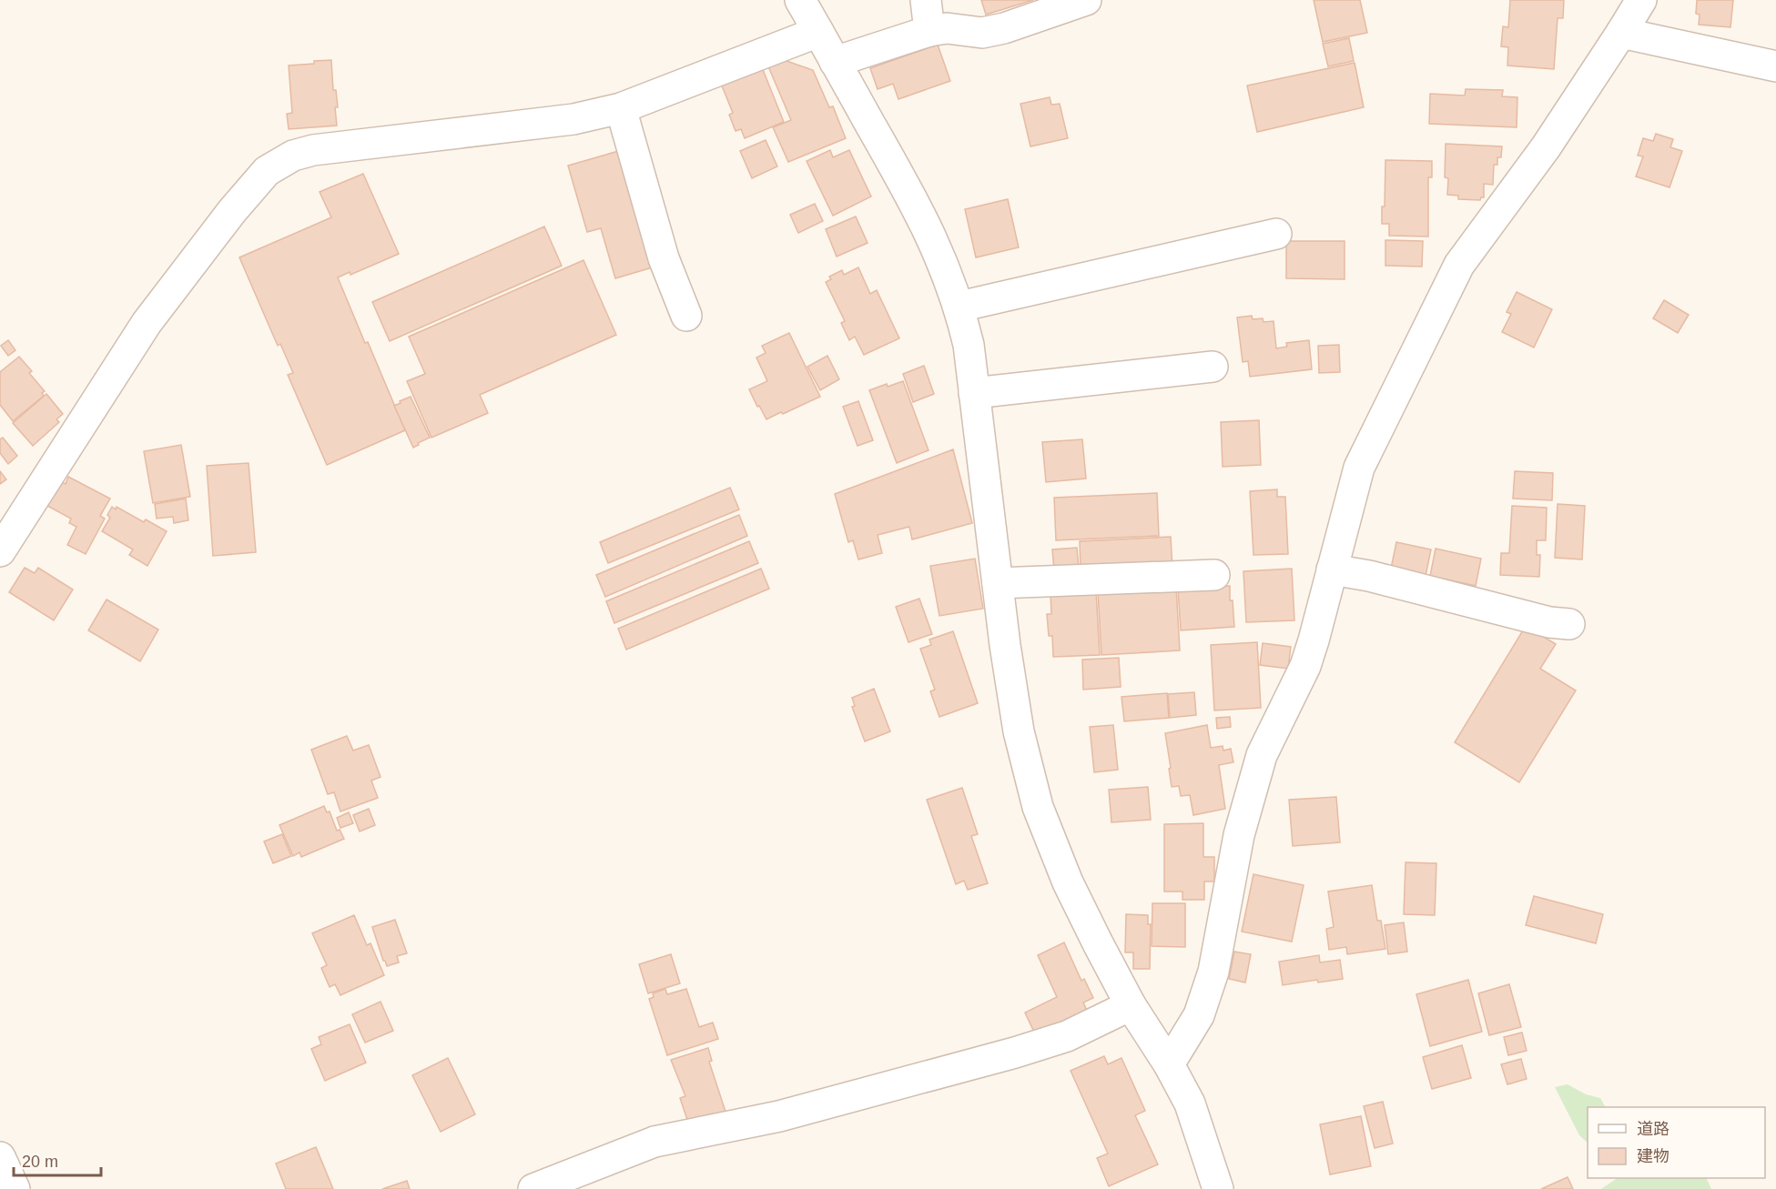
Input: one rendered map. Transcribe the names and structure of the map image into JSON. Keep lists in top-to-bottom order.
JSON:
{
  "legend": ["道路", "建物"],
  "scale_bar": "20 m"
}
